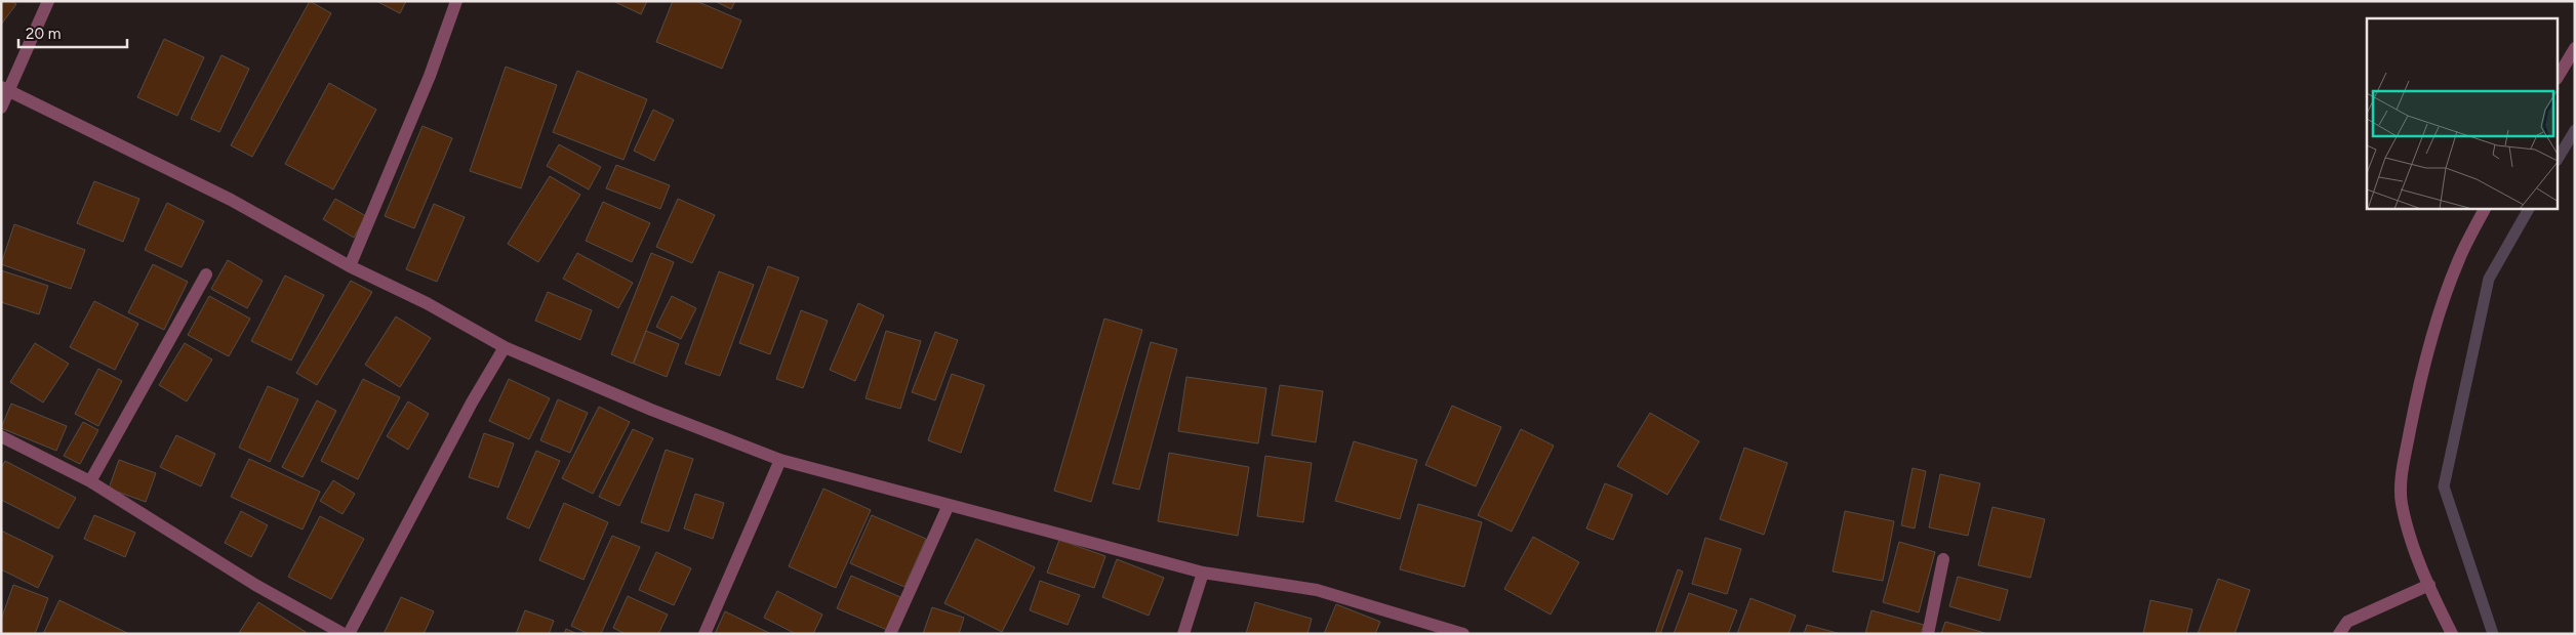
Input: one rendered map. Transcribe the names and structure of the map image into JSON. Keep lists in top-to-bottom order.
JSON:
{
  "scale_bar": "20 m"
}
